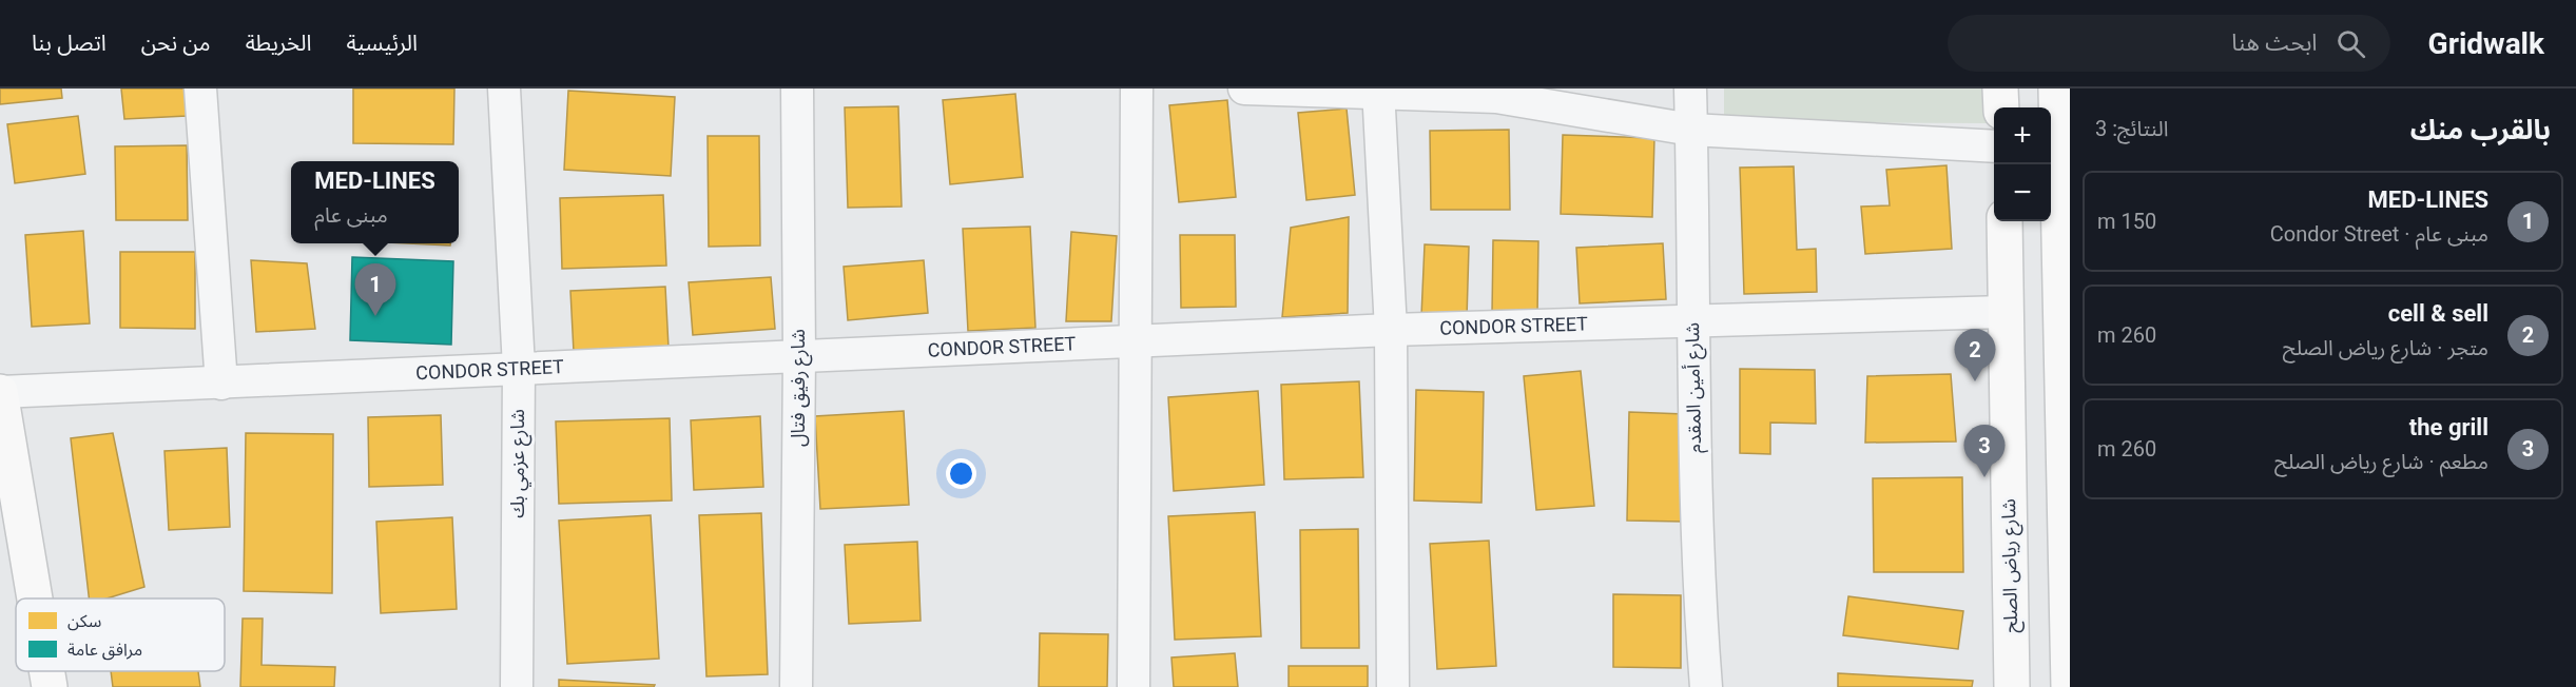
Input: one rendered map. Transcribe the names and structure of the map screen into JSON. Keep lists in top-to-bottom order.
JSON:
{
  "streets": {
    "street": [
      "CONDOR STREET",
      "شارع رفيق فتال",
      "شارع أمين المقدم",
      "شارع عزمي بك",
      "شارع رياض الصلح"
    ]
  },
  "crossings": [
    ["CONDOR STREET", "شارع رفيق فتال"],
    ["CONDOR STREET", "شارع أمين المقدم"],
    ["CONDOR STREET", "شارع عزمي بك"],
    ["CONDOR STREET", "شارع رياض الصلح"]
  ],
  "legend": ["سكن", "مرافق عامة"],
  "page": {
    "header": "Gridwalk",
    "search": "ابحث هنا",
    "nav": [
      "الرئيسية",
      "الخريطة",
      "من نحن",
      "اتصل بنا"
    ],
    "heading": ["بالقرب منك", "النتائج: 3"],
    "map_buttons": ["+", "−"],
    "popup": ["MED-LINES", "مبنى عام"],
    "list": [
      {
        "mark": "1",
        "name": "MED-LINES",
        "note": "مبنى عام · Condor Street",
        "value": "150 m"
      },
      {
        "mark": "2",
        "name": "cell & sell",
        "note": "متجر · شارع رياض الصلح",
        "value": "260 m"
      },
      {
        "mark": "3",
        "name": "the grill",
        "note": "مطعم · شارع رياض الصلح",
        "value": "260 m"
      }
    ],
    "pins": ["1", "2", "3"]
  }
}
